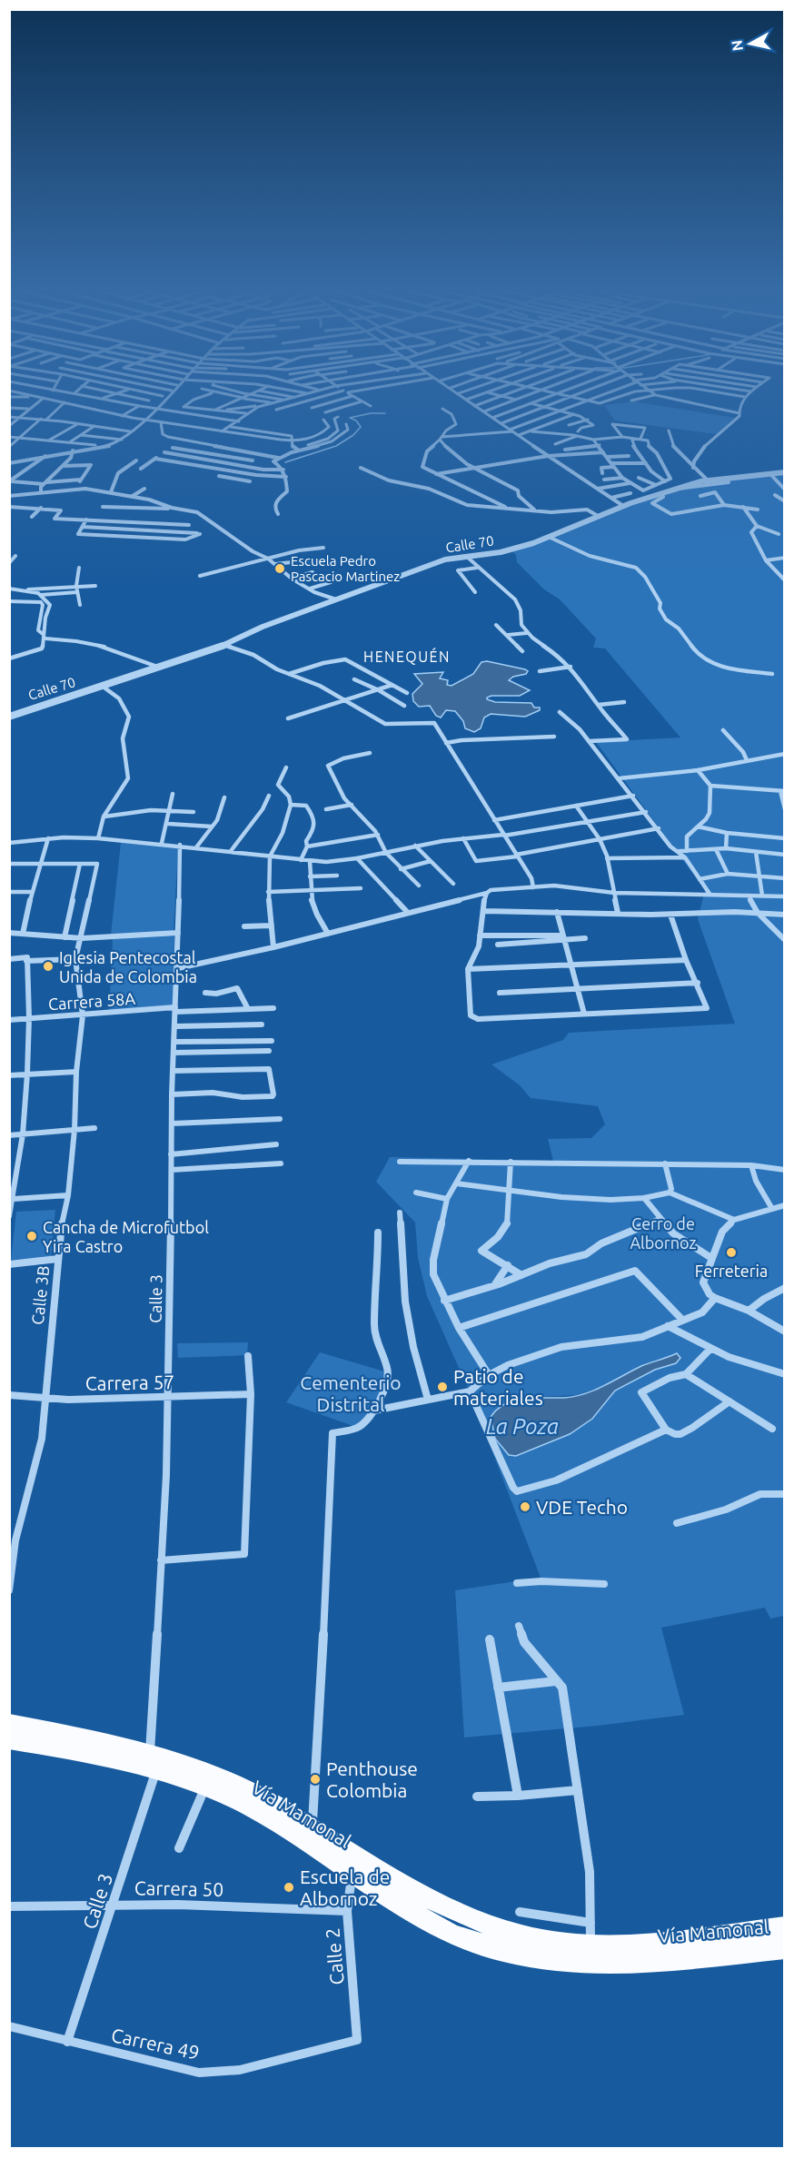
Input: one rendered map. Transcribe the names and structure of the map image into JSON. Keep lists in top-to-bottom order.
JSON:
{
  "streets": {
    "main road": ["Vía Mamonal"],
    "street": [
      "Calle 70",
      "Carrera 58A",
      "Calle 3B",
      "Calle 3",
      "Carrera 57",
      "Carrera 50",
      "Calle 2",
      "Carrera 49"
    ]
  },
  "crossings": [
    ["Carrera 58A", "Calle 3B"],
    ["Carrera 58A", "Calle 3"],
    ["Calle 3B", "Carrera 57"],
    ["Calle 3", "Carrera 57"],
    ["Calle 3", "Vía Mamonal"],
    ["Calle 3", "Carrera 50"],
    ["Calle 3", "Carrera 49"],
    ["Vía Mamonal", "Calle 2"],
    ["Carrera 50", "Calle 2"],
    ["Calle 2", "Carrera 49"]
  ],
  "districts": ["HENEQUÉN"],
  "water": ["La Poza"],
  "parks": ["Cerro de Albornoz", "Cementerio Distrital"],
  "places": [
    "Escuela Pedro Pascacio Martinez",
    "Iglesia Pentecostal Unida de Colombia",
    "Cancha de Microfutbol Yira Castro",
    "Ferreteria",
    "Patio de materiales",
    "VDE Techo",
    "Penthouse Colombia",
    "Escuela de Albornoz"
  ],
  "north": "left"
}
